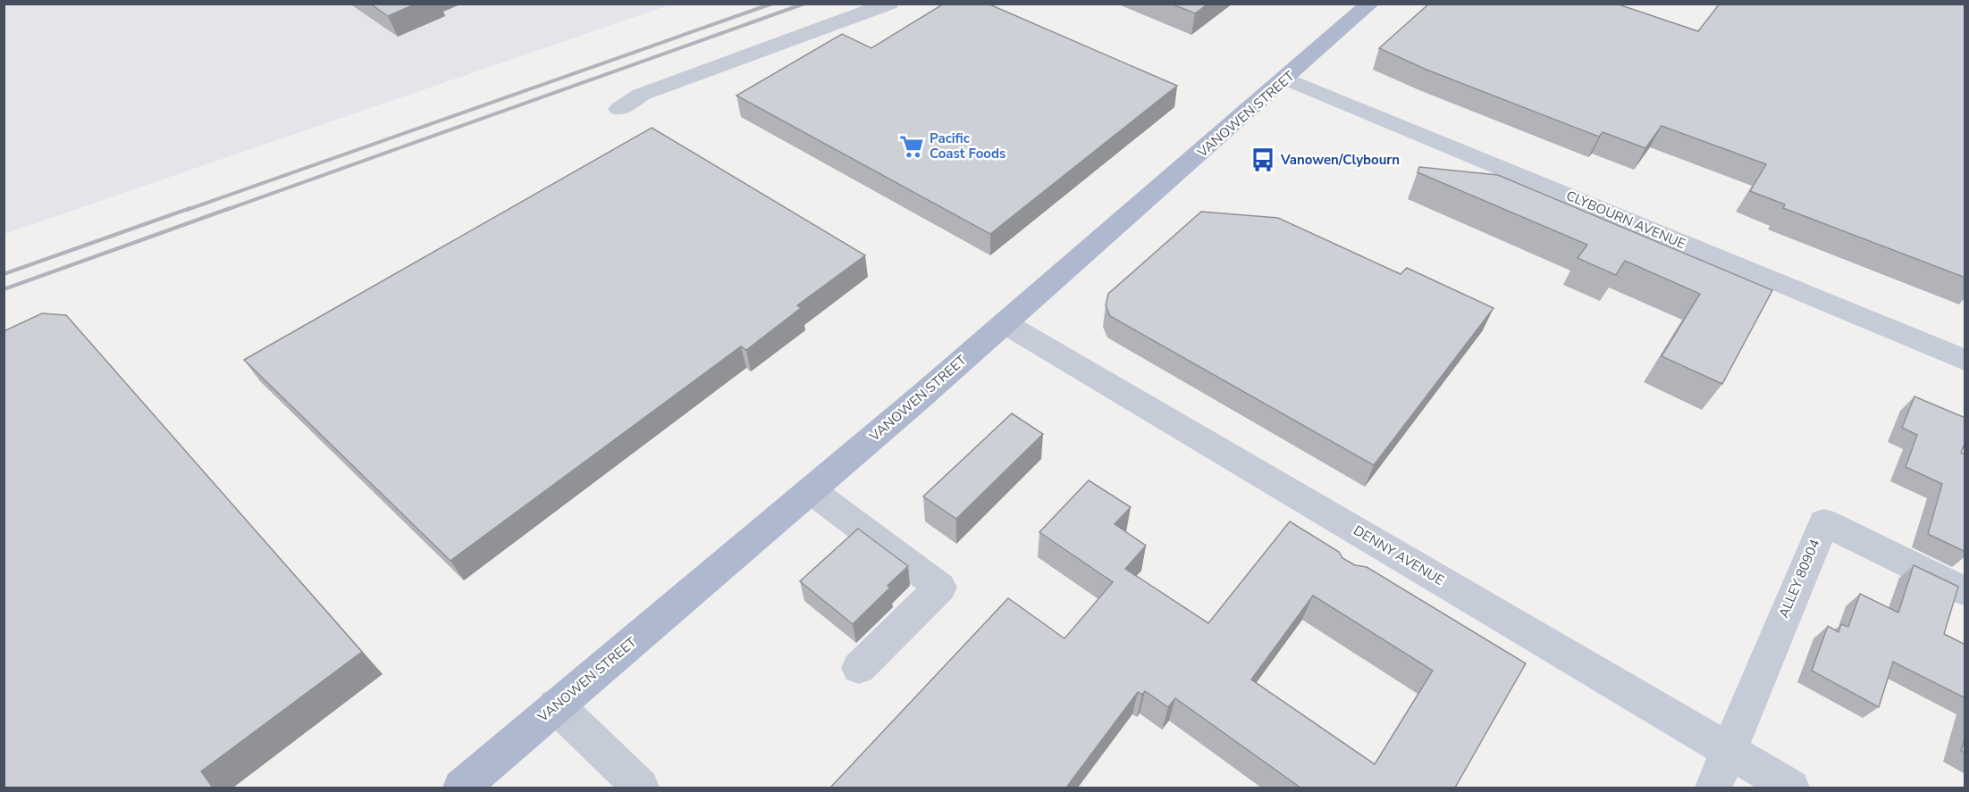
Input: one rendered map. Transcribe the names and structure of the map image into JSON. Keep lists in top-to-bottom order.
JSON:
{
  "streets": {
    "main road": ["VANOWEN STREET"],
    "street": ["CLYBOURN AVENUE", "DENNY AVENUE", "ALLEY 80904"]
  },
  "crossings": [
    ["VANOWEN STREET", "CLYBOURN AVENUE"],
    ["VANOWEN STREET", "DENNY AVENUE"],
    ["DENNY AVENUE", "ALLEY 80904"]
  ],
  "places": {
    "supermarket": ["Pacific Coast Foods"],
    "bus stop": ["Vanowen/Clybourn"]
  }
}
